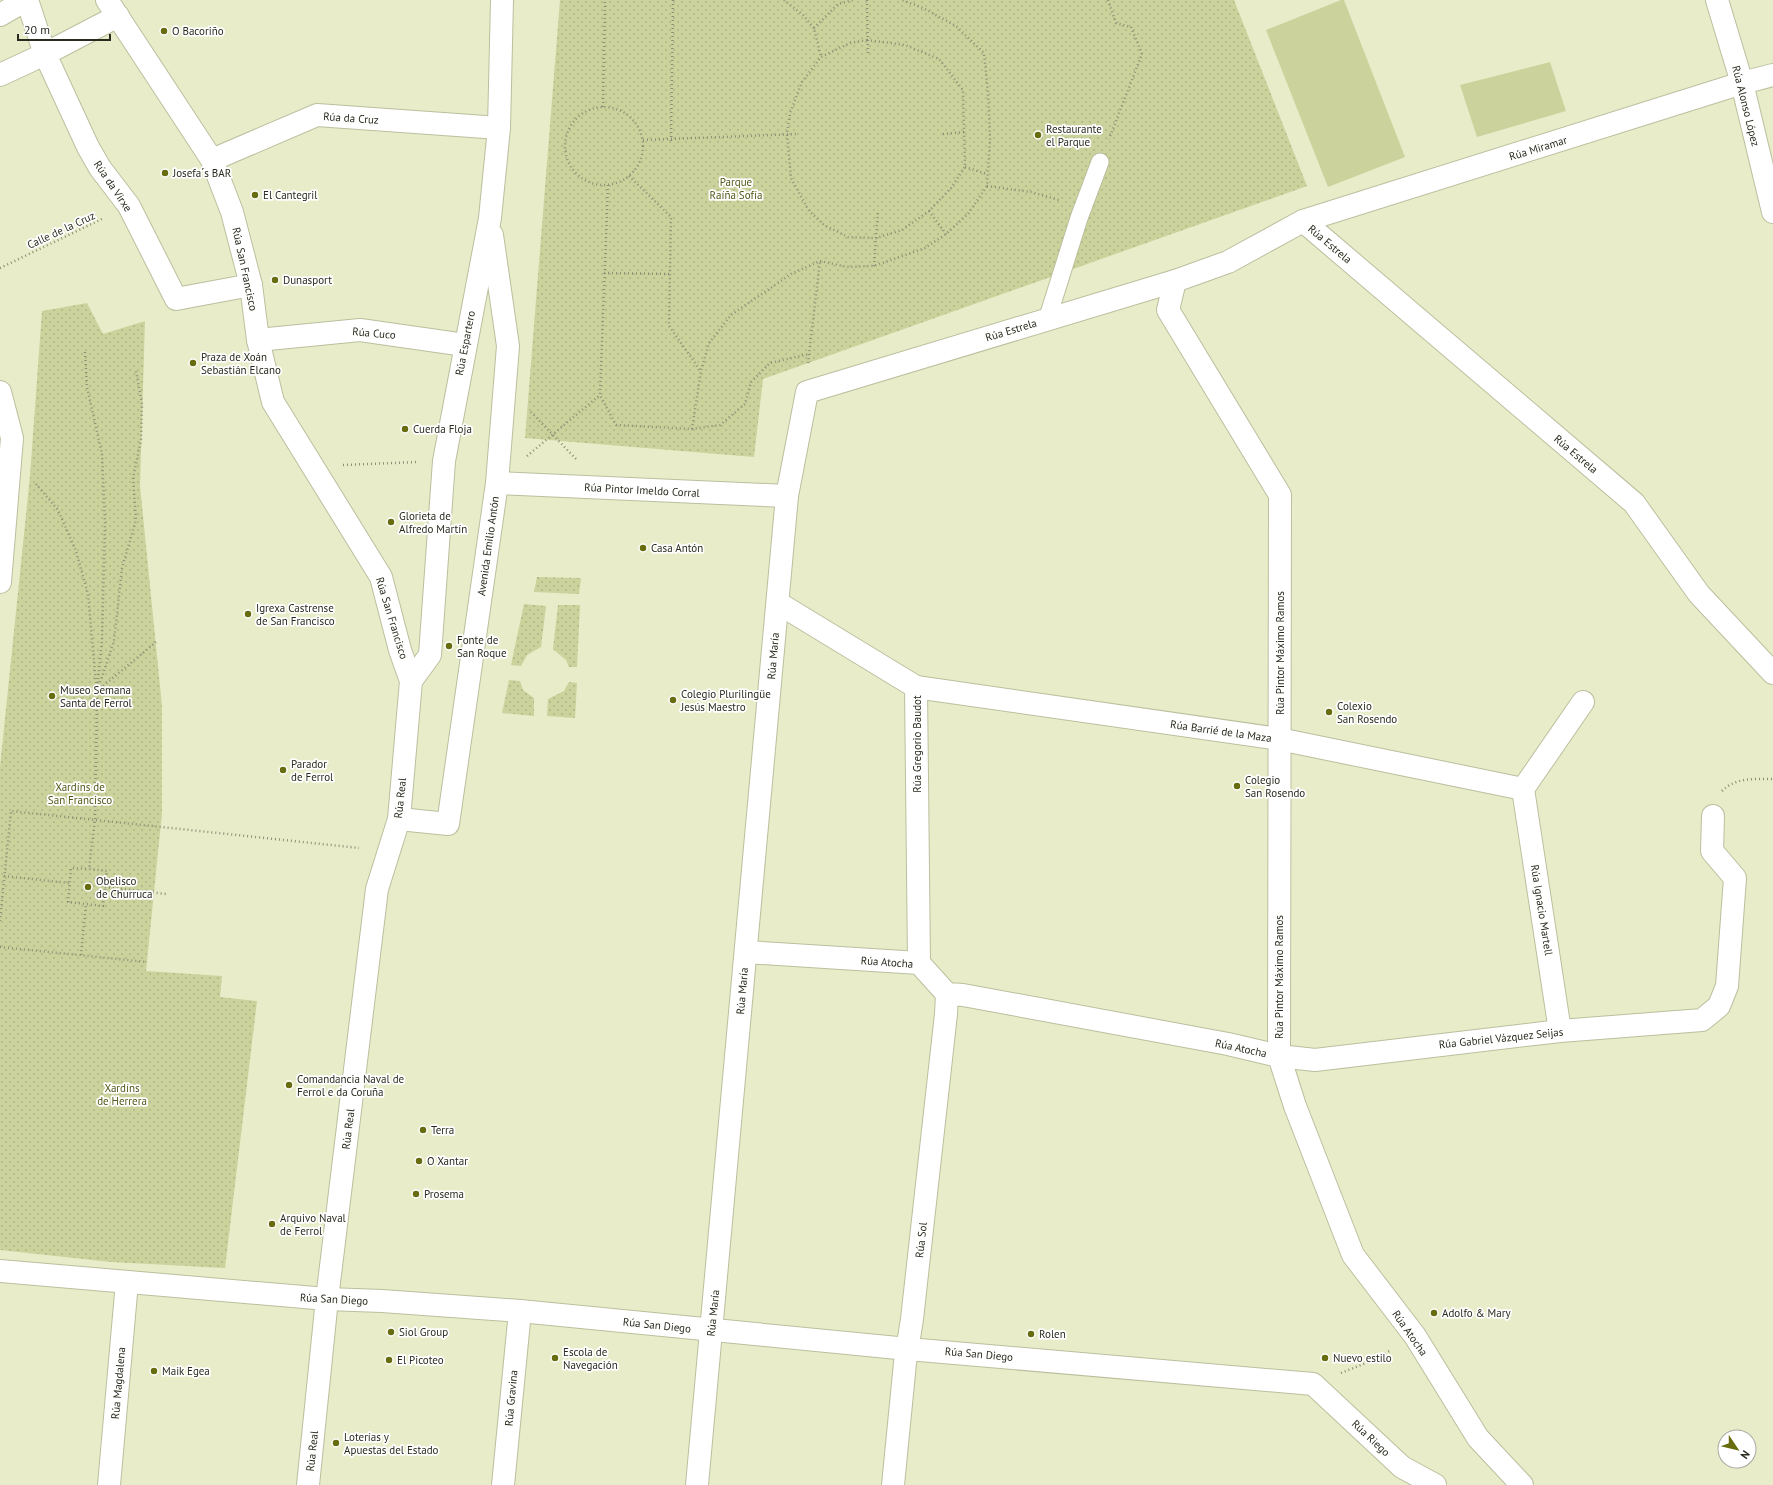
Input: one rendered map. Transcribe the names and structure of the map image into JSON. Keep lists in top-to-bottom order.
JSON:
{
  "streets": {
    "street": [
      "Rúa Alonso López",
      "Rúa da Cruz",
      "Rúa Miramar",
      "Rúa da Virxe",
      "Rúa Estrela",
      "Rúa San Francisco",
      "Rúa Cuco",
      "Rúa Espartero",
      "Rúa Pintor Imeldo Corral",
      "Avenida Emilio Antón",
      "Rúa Pintor Máximo Ramos",
      "Rúa María",
      "Rúa Barrié de la Maza",
      "Rúa Gregorio Baudot",
      "Rúa Real",
      "Rúa Ignacio Martell",
      "Rúa Atocha",
      "Rúa Gabriel Vázquez Seijas",
      "Rúa Sol",
      "Rúa San Diego",
      "Rúa Magdalena",
      "Rúa Gravina",
      "Rúa Riego"
    ],
    "path": ["Calle de la Cruz"]
  },
  "crossings": [
    ["Rúa Alonso López", "Rúa Miramar"],
    ["Rúa da Cruz", "Rúa San Francisco"],
    ["Rúa da Cruz", "Rúa Espartero"],
    ["Rúa Miramar", "Rúa Estrela"],
    ["Rúa da Virxe", "Calle de la Cruz"],
    ["Rúa da Virxe", "Rúa San Francisco"],
    ["Rúa Estrela", "Rúa Pintor Máximo Ramos"],
    ["Rúa San Francisco", "Rúa Cuco"],
    ["Rúa San Francisco", "Rúa Espartero"],
    ["Rúa San Francisco", "Rúa Real"],
    ["Rúa Cuco", "Rúa Espartero"],
    ["Rúa Espartero", "Avenida Emilio Antón"],
    ["Rúa Espartero", "Rúa Real"],
    ["Rúa Pintor Imeldo Corral", "Avenida Emilio Antón"],
    ["Rúa Pintor Imeldo Corral", "Rúa María"],
    ["Avenida Emilio Antón", "Rúa Real"],
    ["Rúa Pintor Máximo Ramos", "Rúa Barrié de la Maza"],
    ["Rúa Pintor Máximo Ramos", "Rúa Atocha"],
    ["Rúa Pintor Máximo Ramos", "Rúa Gabriel Vázquez Seijas"],
    ["Rúa María", "Rúa Gregorio Baudot"],
    ["Rúa María", "Rúa Atocha"],
    ["Rúa María", "Rúa San Diego"],
    ["Rúa Barrié de la Maza", "Rúa Gregorio Baudot"],
    ["Rúa Barrié de la Maza", "Rúa Ignacio Martell"],
    ["Rúa Gregorio Baudot", "Rúa Atocha"],
    ["Rúa Real", "Rúa San Diego"],
    ["Rúa Ignacio Martell", "Rúa Gabriel Vázquez Seijas"],
    ["Rúa Atocha", "Rúa Gabriel Vázquez Seijas"],
    ["Rúa Atocha", "Rúa Sol"],
    ["Rúa Sol", "Rúa San Diego"],
    ["Rúa San Diego", "Rúa Magdalena"],
    ["Rúa San Diego", "Rúa Gravina"],
    ["Rúa San Diego", "Rúa Riego"]
  ],
  "parks": ["Parque Raíña Sofía", "Xardíns de San Francisco", "Xardíns de Herrera"],
  "places": [
    "O Bacoriño",
    "Restaurante el Parque",
    "Josefa´s BAR",
    "El Cantegril",
    "Dunasport",
    "Praza de Xoán Sebastián Elcano",
    "Cuerda Floja",
    "Glorieta de Alfredo Martín",
    "Casa Antón",
    "Igrexa Castrense de San Francisco",
    "Fonte de San Roque",
    "Museo Semana Santa de Ferrol",
    "Colegio Plurilingüe Jesús Maestro",
    "Colexio San Rosendo",
    "Parador de Ferrol",
    "Colegio San Rosendo",
    "Obelisco de Churruca",
    "Comandancia Naval de Ferrol e da Coruña",
    "Terra",
    "O Xantar",
    "Prosema",
    "Arquivo Naval de Ferrol",
    "Adolfo & Mary",
    "Siol Group",
    "Rolen",
    "Escola de Navegación",
    "Nuevo estilo",
    "El Picoteo",
    "Maik Egea",
    "Loterías y Apuestas del Estado"
  ],
  "scale_bar": "20 m",
  "north": "bottom right"
}
